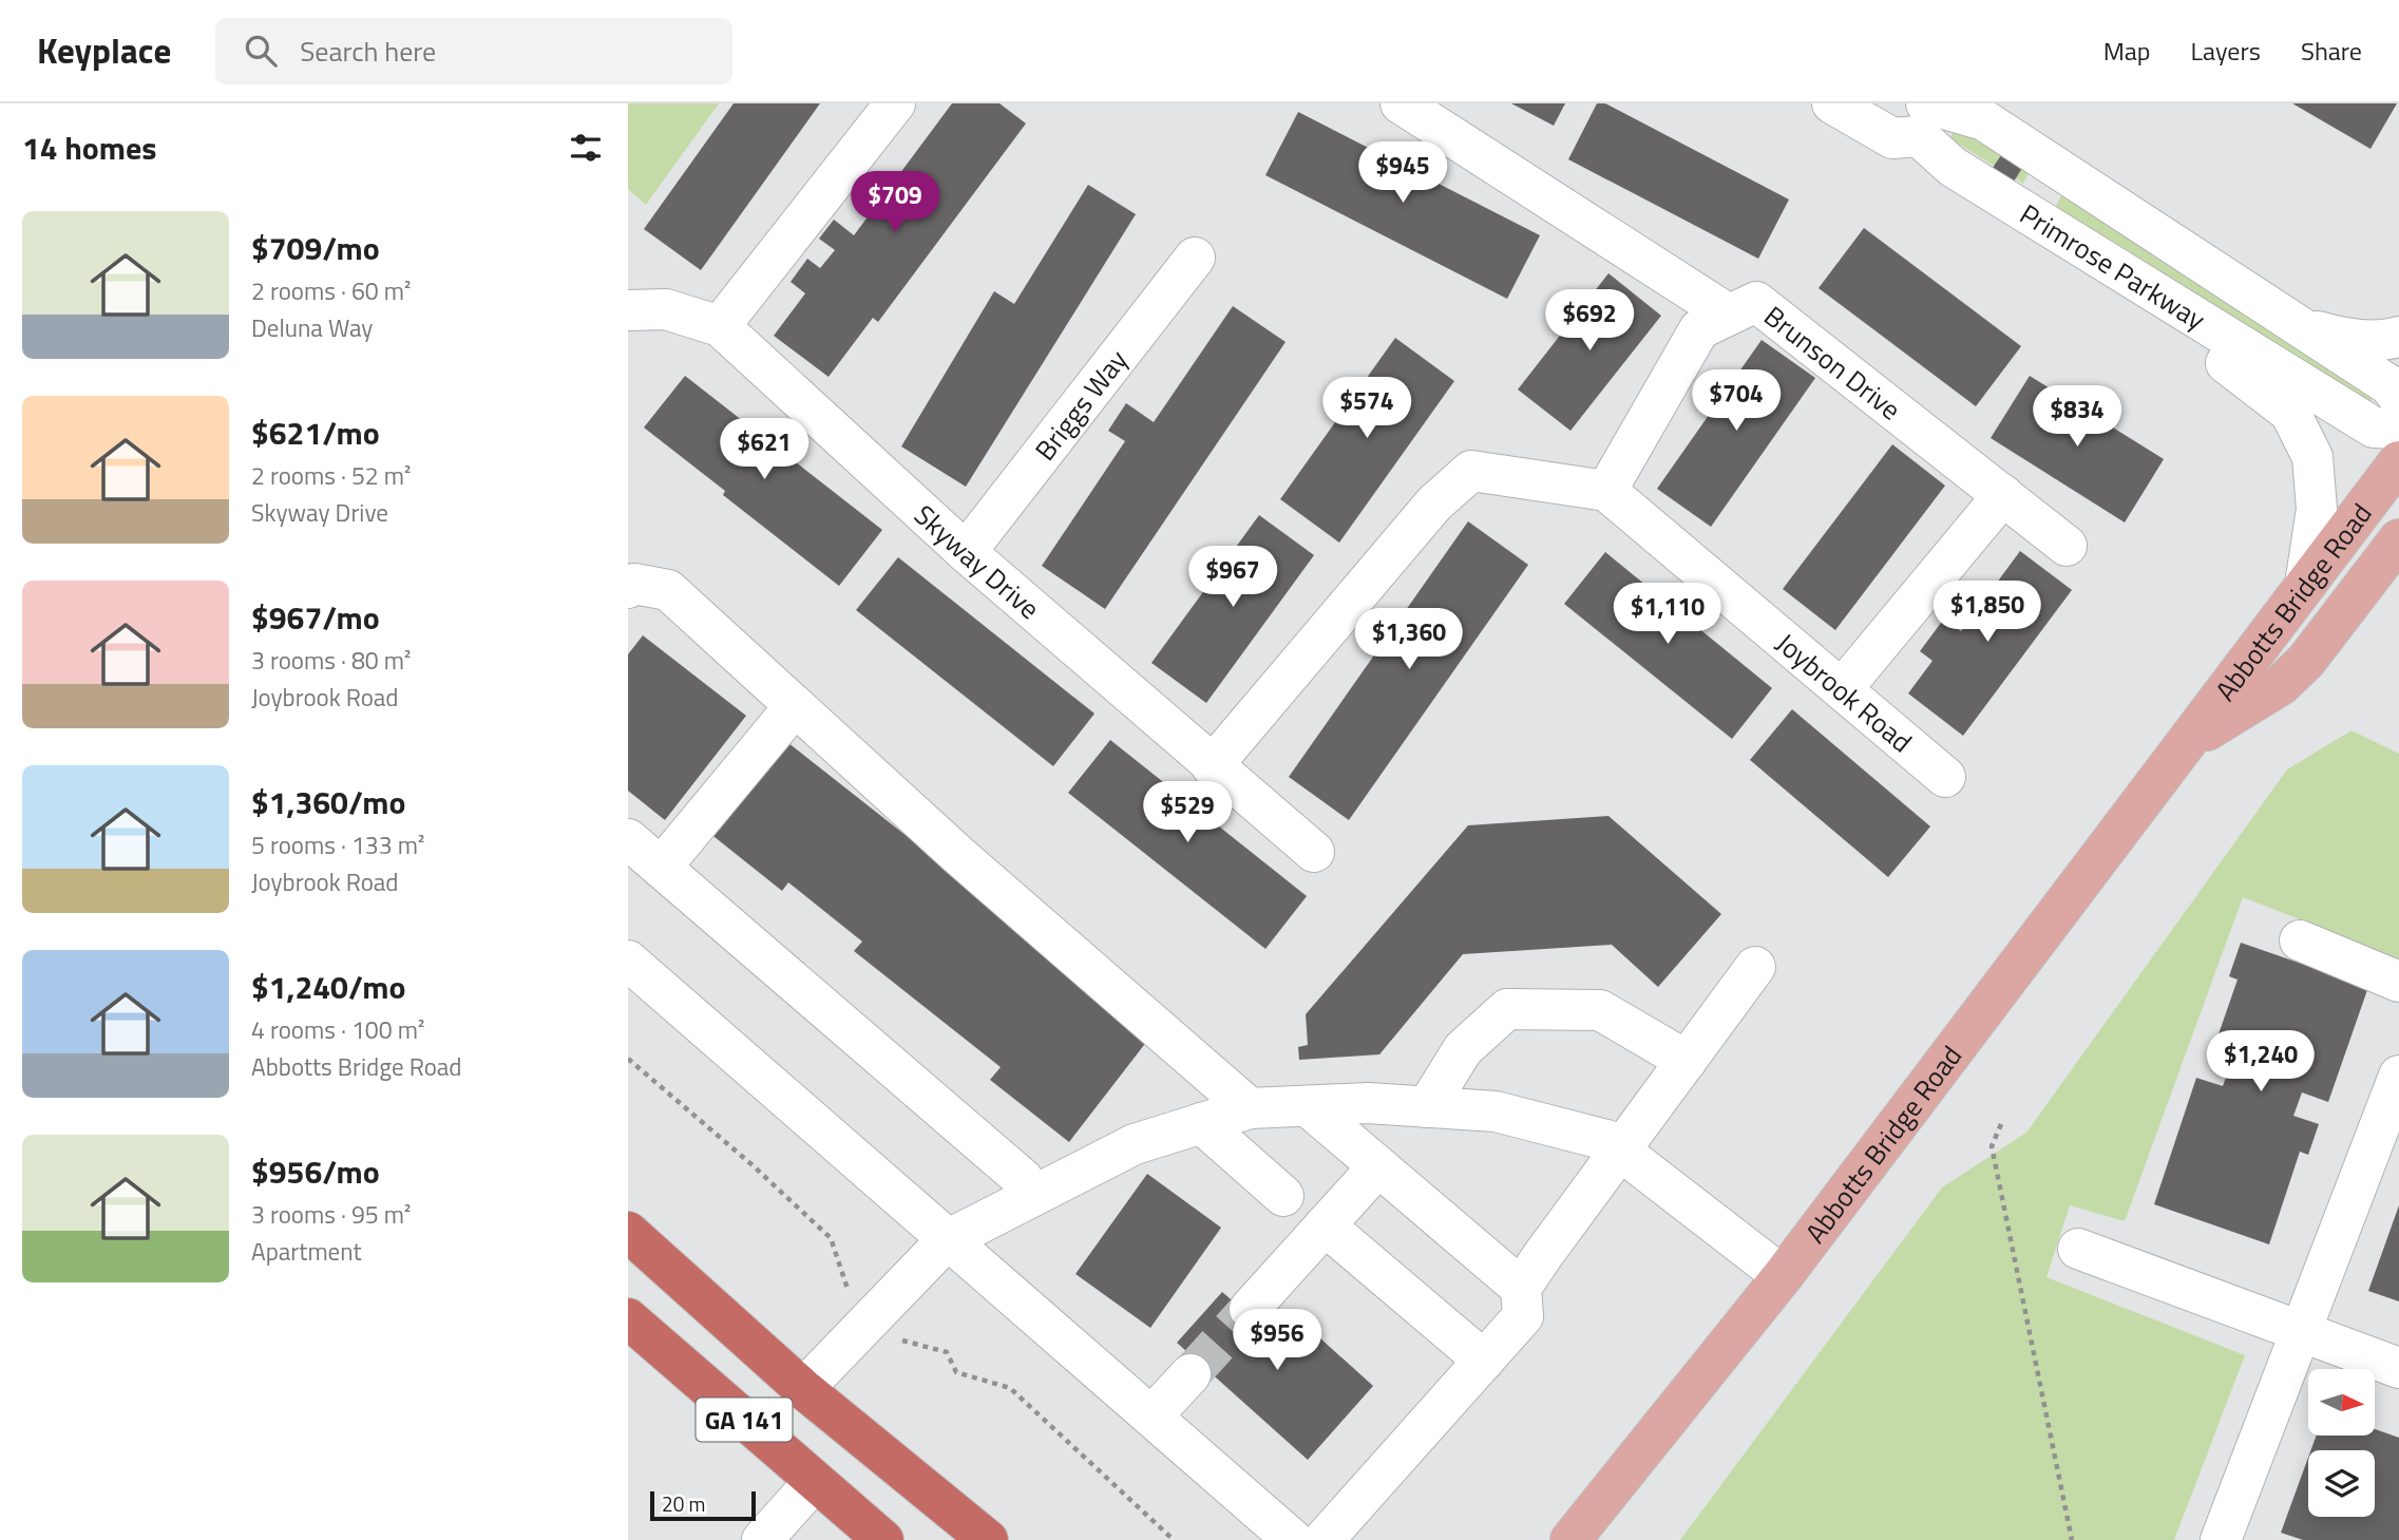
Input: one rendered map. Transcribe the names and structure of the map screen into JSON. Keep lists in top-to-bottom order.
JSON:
{
  "streets": {
    "highway": ["GA 141"],
    "main road": ["Abbotts Bridge Road"],
    "street": [
      "Primrose Parkway",
      "Brunson Drive",
      "Briggs Way",
      "Skyway Drive",
      "Joybrook Road"
    ]
  },
  "crossings": [
    ["Briggs Way", "Skyway Drive"]
  ],
  "scale_bar": "20 m",
  "north": "right",
  "page": {
    "header": "Keyplace",
    "search": "Search here",
    "nav": ["Map", "Layers", "Share"],
    "heading": "14 homes",
    "price": [
      "$945",
      "$709",
      "$692",
      "$704",
      "$574",
      "$834",
      "$621",
      "$967",
      "$1,850",
      "$1,110",
      "$1,360",
      "$529",
      "$1,240",
      "$956"
    ],
    "list": [
      {
        "name": "$709/mo",
        "note": "2 rooms · 60 m² · Deluna Way"
      },
      {
        "name": "$621/mo",
        "note": "2 rooms · 52 m² · Skyway Drive"
      },
      {
        "name": "$967/mo",
        "note": "3 rooms · 80 m² · Joybrook Road"
      },
      {
        "name": "$1,360/mo",
        "note": "5 rooms · 133 m² · Joybrook Road"
      },
      {
        "name": "$1,240/mo",
        "note": "4 rooms · 100 m² · Abbotts Bridge Road"
      },
      {
        "name": "$956/mo",
        "note": "3 rooms · 95 m² · Apartment"
      }
    ],
    "scale": "20 m"
  }
}
